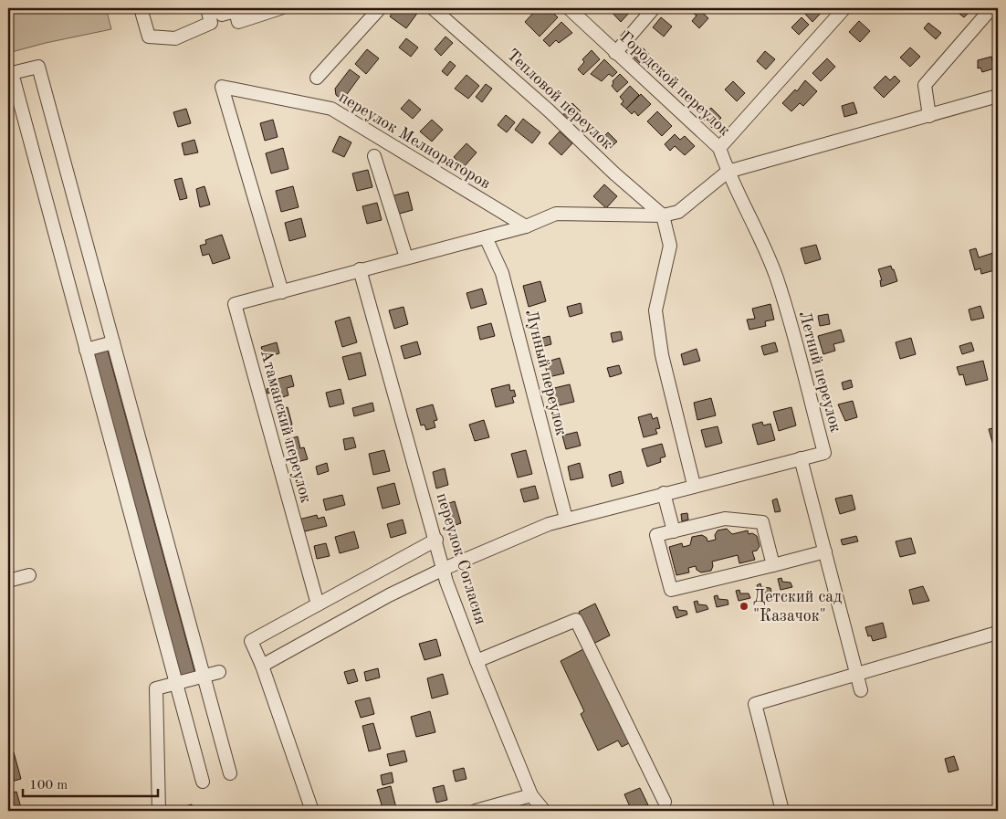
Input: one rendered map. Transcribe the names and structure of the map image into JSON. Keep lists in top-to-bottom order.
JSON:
{
  "streets": {
    "street": [
      "Городской переулок",
      "Тепловой переулок",
      "переулок Мелиораторов",
      "Летний переулок",
      "Лунный переулок",
      "Атаманский переулок",
      "переулок Согласия"
    ]
  },
  "crossings": [
    ["Городской переулок", "Летний переулок"],
    ["переулок Мелиораторов", "Атаманский переулок"]
  ],
  "places": ["Детский сад \"Казачок\""],
  "scale_bar": "100 m"
}
